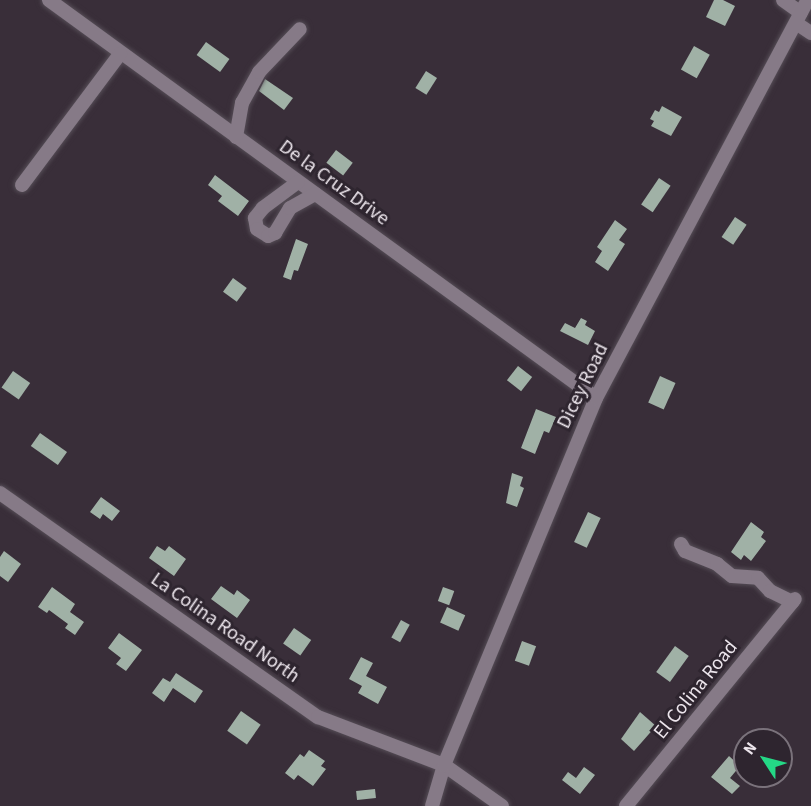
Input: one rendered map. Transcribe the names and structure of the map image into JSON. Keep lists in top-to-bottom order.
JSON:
{
  "streets": {
    "street": [
      "De la Cruz Drive",
      "Dicey Road",
      "La Colina Road North",
      "El Colina Road"
    ]
  },
  "crossings": [
    ["De la Cruz Drive", "Dicey Road"],
    ["Dicey Road", "La Colina Road North"]
  ],
  "north": "top left"
}
